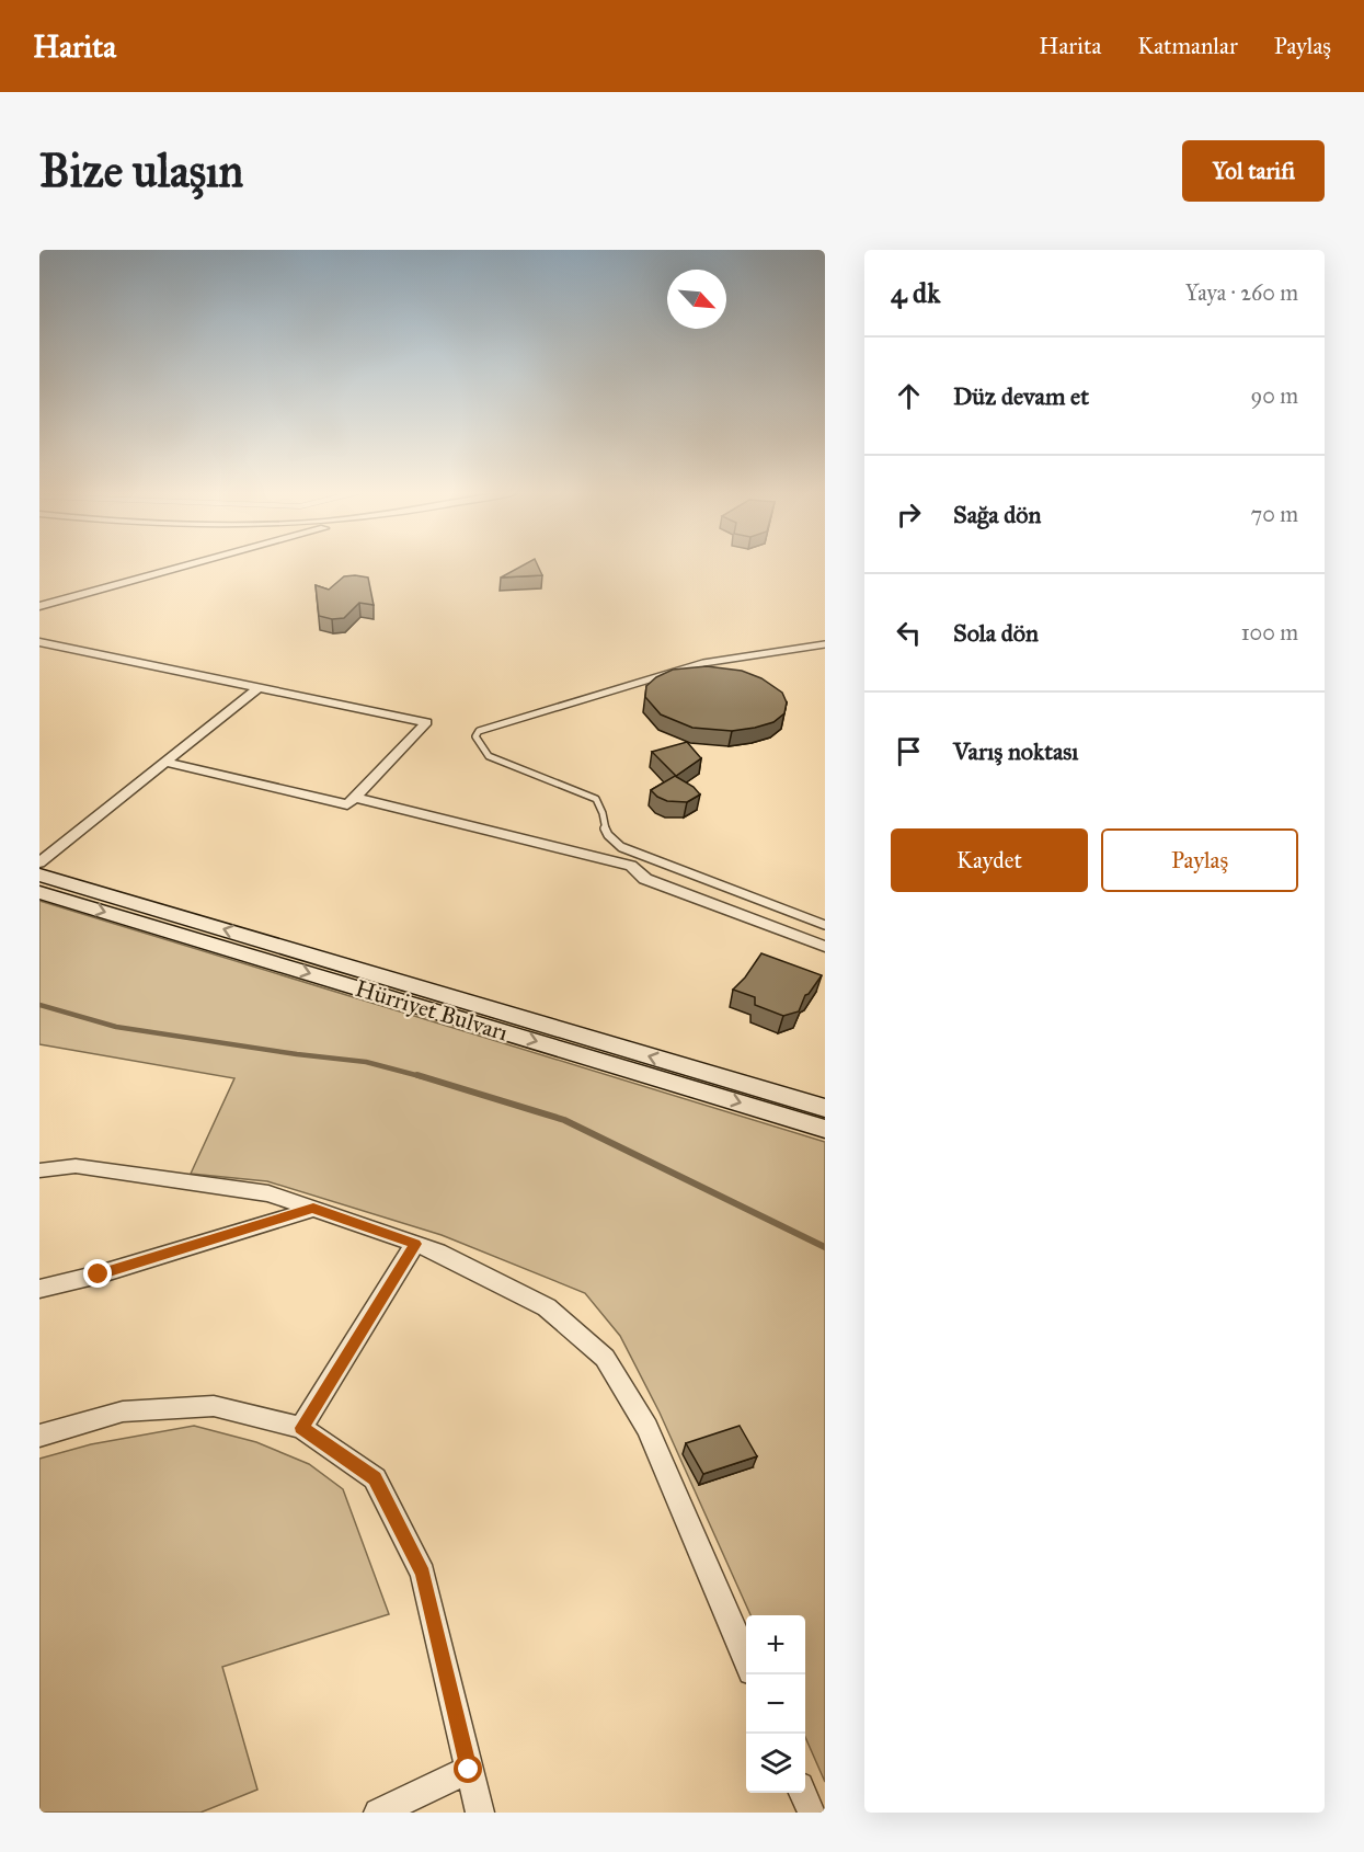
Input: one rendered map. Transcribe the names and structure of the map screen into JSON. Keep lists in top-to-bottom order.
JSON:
{
  "streets": {
    "main road": ["Hürriyet Bulvarı"]
  },
  "north": "bottom right",
  "page": {
    "header": "Harita",
    "nav": ["Harita", "Katmanlar", "Paylaş"],
    "buttons": [
      "Yol tarifi",
      ["Kaydet", "Paylaş"]
    ],
    "title": "Bize ulaşın",
    "heading": ["4 dk", "Yaya · 260 m"],
    "list": [
      ["Düz devam et", "90 m"],
      ["Sağa dön", "70 m"],
      ["Sola dön", "100 m"],
      "Varış noktası"
    ],
    "map_buttons": ["+", "−"]
  }
}
